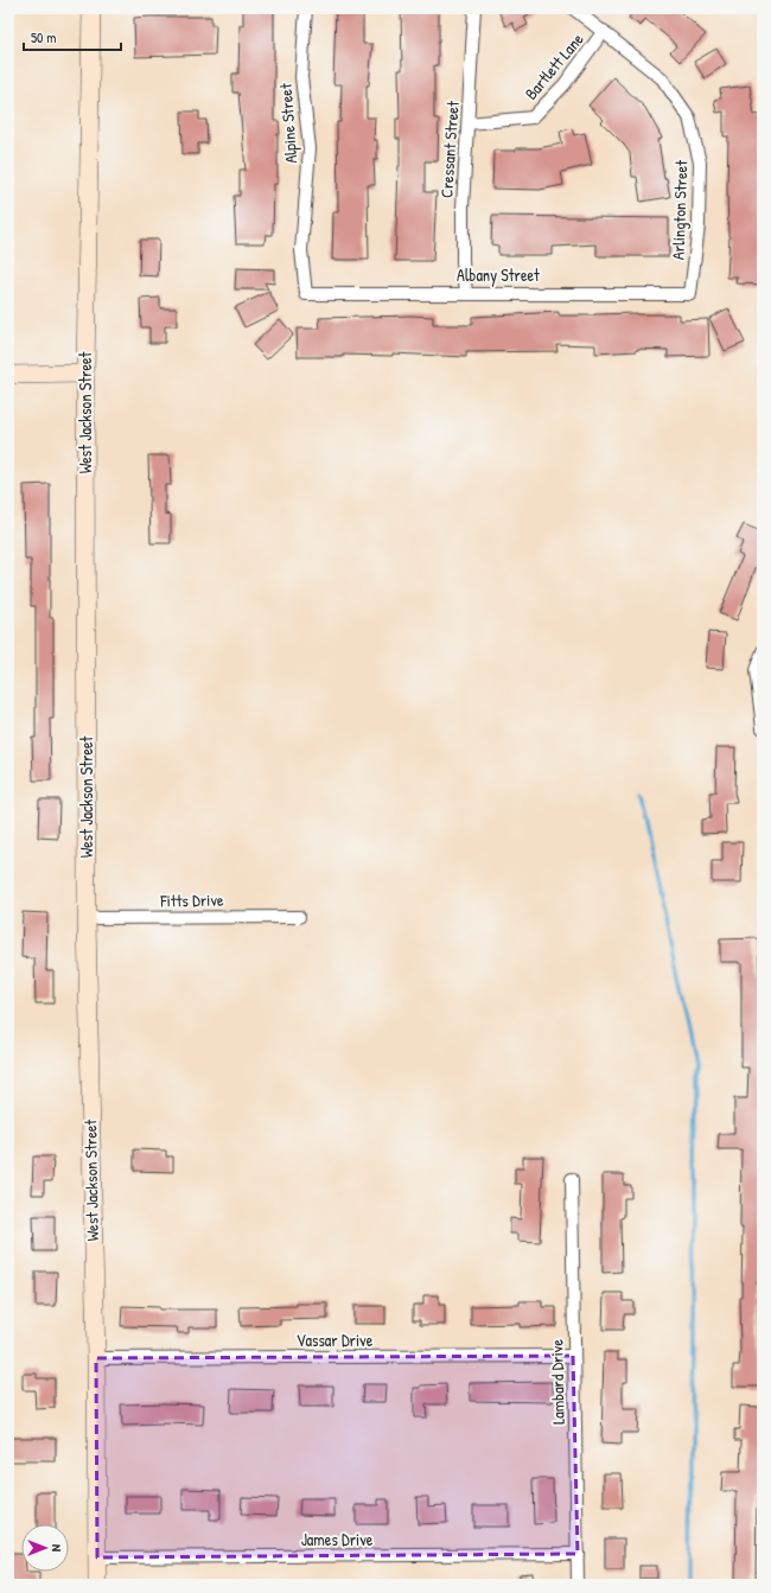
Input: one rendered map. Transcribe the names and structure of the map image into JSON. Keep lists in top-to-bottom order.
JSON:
{
  "streets": {
    "street": [
      "Bartlett Lane",
      "Alpine Street",
      "Cressant Street",
      "Arlington Street",
      "Albany Street",
      "West Jackson Street",
      "Fitts Drive",
      "Vassar Drive",
      "Lambard Drive",
      "James Drive"
    ]
  },
  "crossings": [
    ["Bartlett Lane", "Cressant Street"],
    ["Bartlett Lane", "Arlington Street"],
    ["Alpine Street", "Albany Street"],
    ["Cressant Street", "Albany Street"],
    ["Arlington Street", "Albany Street"],
    ["West Jackson Street", "Fitts Drive"],
    ["West Jackson Street", "Vassar Drive"],
    ["West Jackson Street", "James Drive"],
    ["Vassar Drive", "Lambard Drive"],
    ["Lambard Drive", "James Drive"]
  ],
  "scale_bar": "50 m",
  "north": "right"
}
